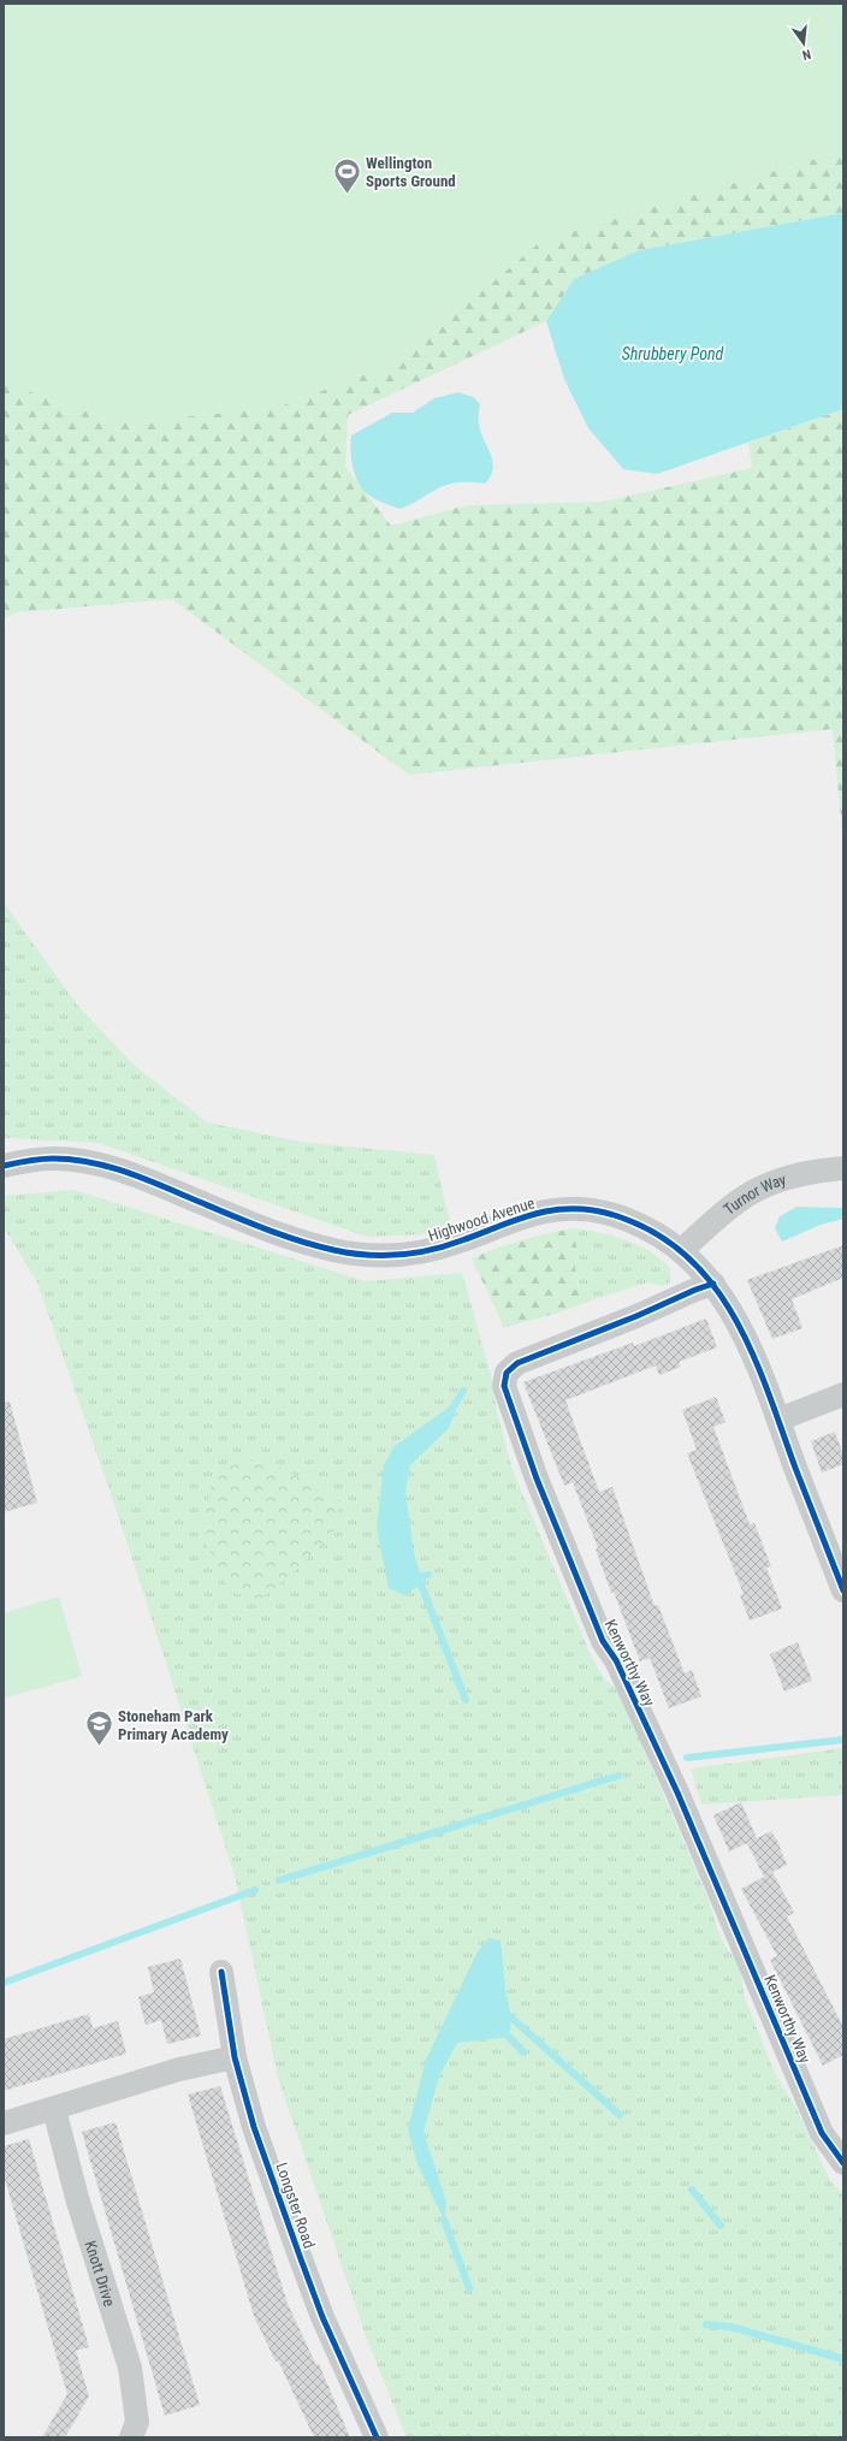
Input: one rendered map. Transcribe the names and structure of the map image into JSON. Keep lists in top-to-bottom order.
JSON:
{
  "streets": {
    "street": [
      "Turnor Way",
      "Highwood Avenue",
      "Kenworthy Way",
      "Longster Road",
      "Knott Drive"
    ]
  },
  "crossings": [
    ["Turnor Way", "Highwood Avenue"],
    ["Highwood Avenue", "Kenworthy Way"]
  ],
  "water": ["Shrubbery Pond"],
  "places": {
    "sports": ["Wellington Sports Ground"],
    "school or university": ["Stoneham Park Primary Academy"]
  },
  "north": "bottom"
}
